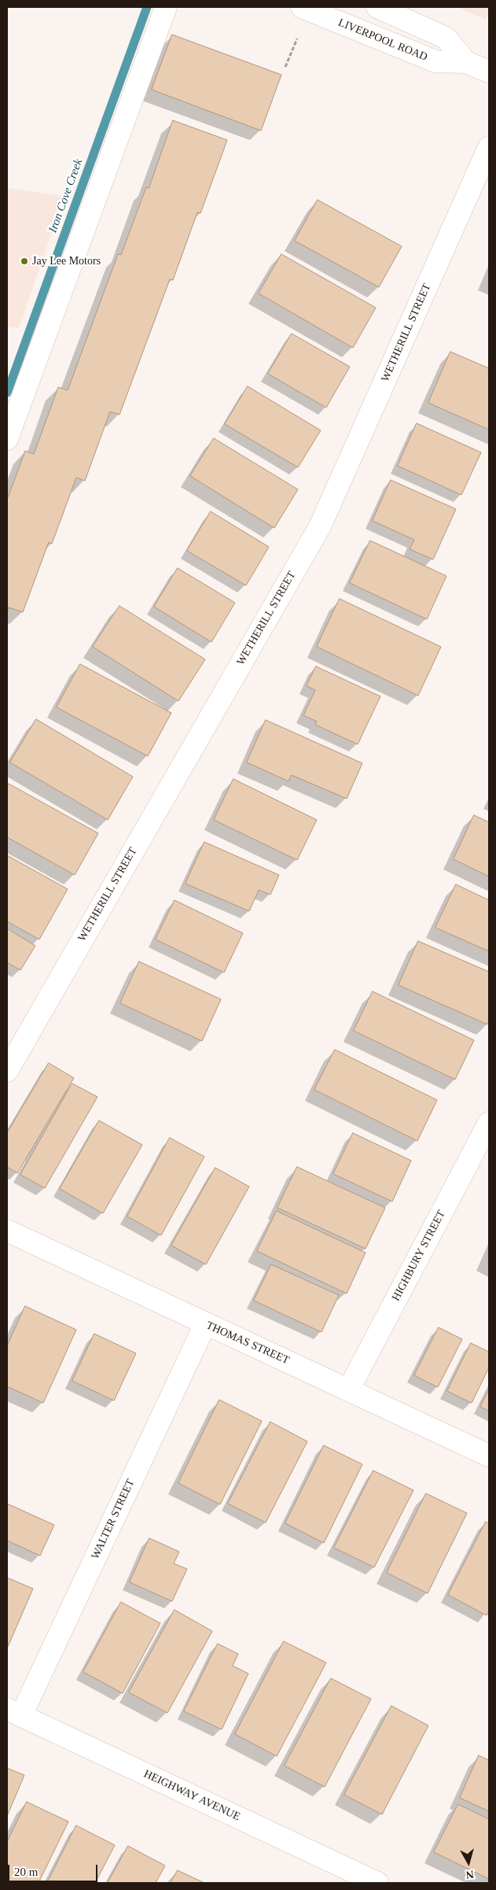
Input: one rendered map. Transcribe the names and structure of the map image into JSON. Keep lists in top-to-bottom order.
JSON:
{
  "streets": {
    "main road": [
      "LIVERPOOL ROAD",
      "WETHERILL STREET",
      "HIGHBURY STREET",
      "THOMAS STREET",
      "WALTER STREET",
      "HEIGHWAY AVENUE"
    ]
  },
  "crossings": [
    ["HIGHBURY STREET", "THOMAS STREET"],
    ["THOMAS STREET", "WALTER STREET"],
    ["WALTER STREET", "HEIGHWAY AVENUE"]
  ],
  "water": ["Iron Cove Creek"],
  "places": ["Jay Lee Motors"],
  "scale_bar": "20 m",
  "north": "bottom"
}
